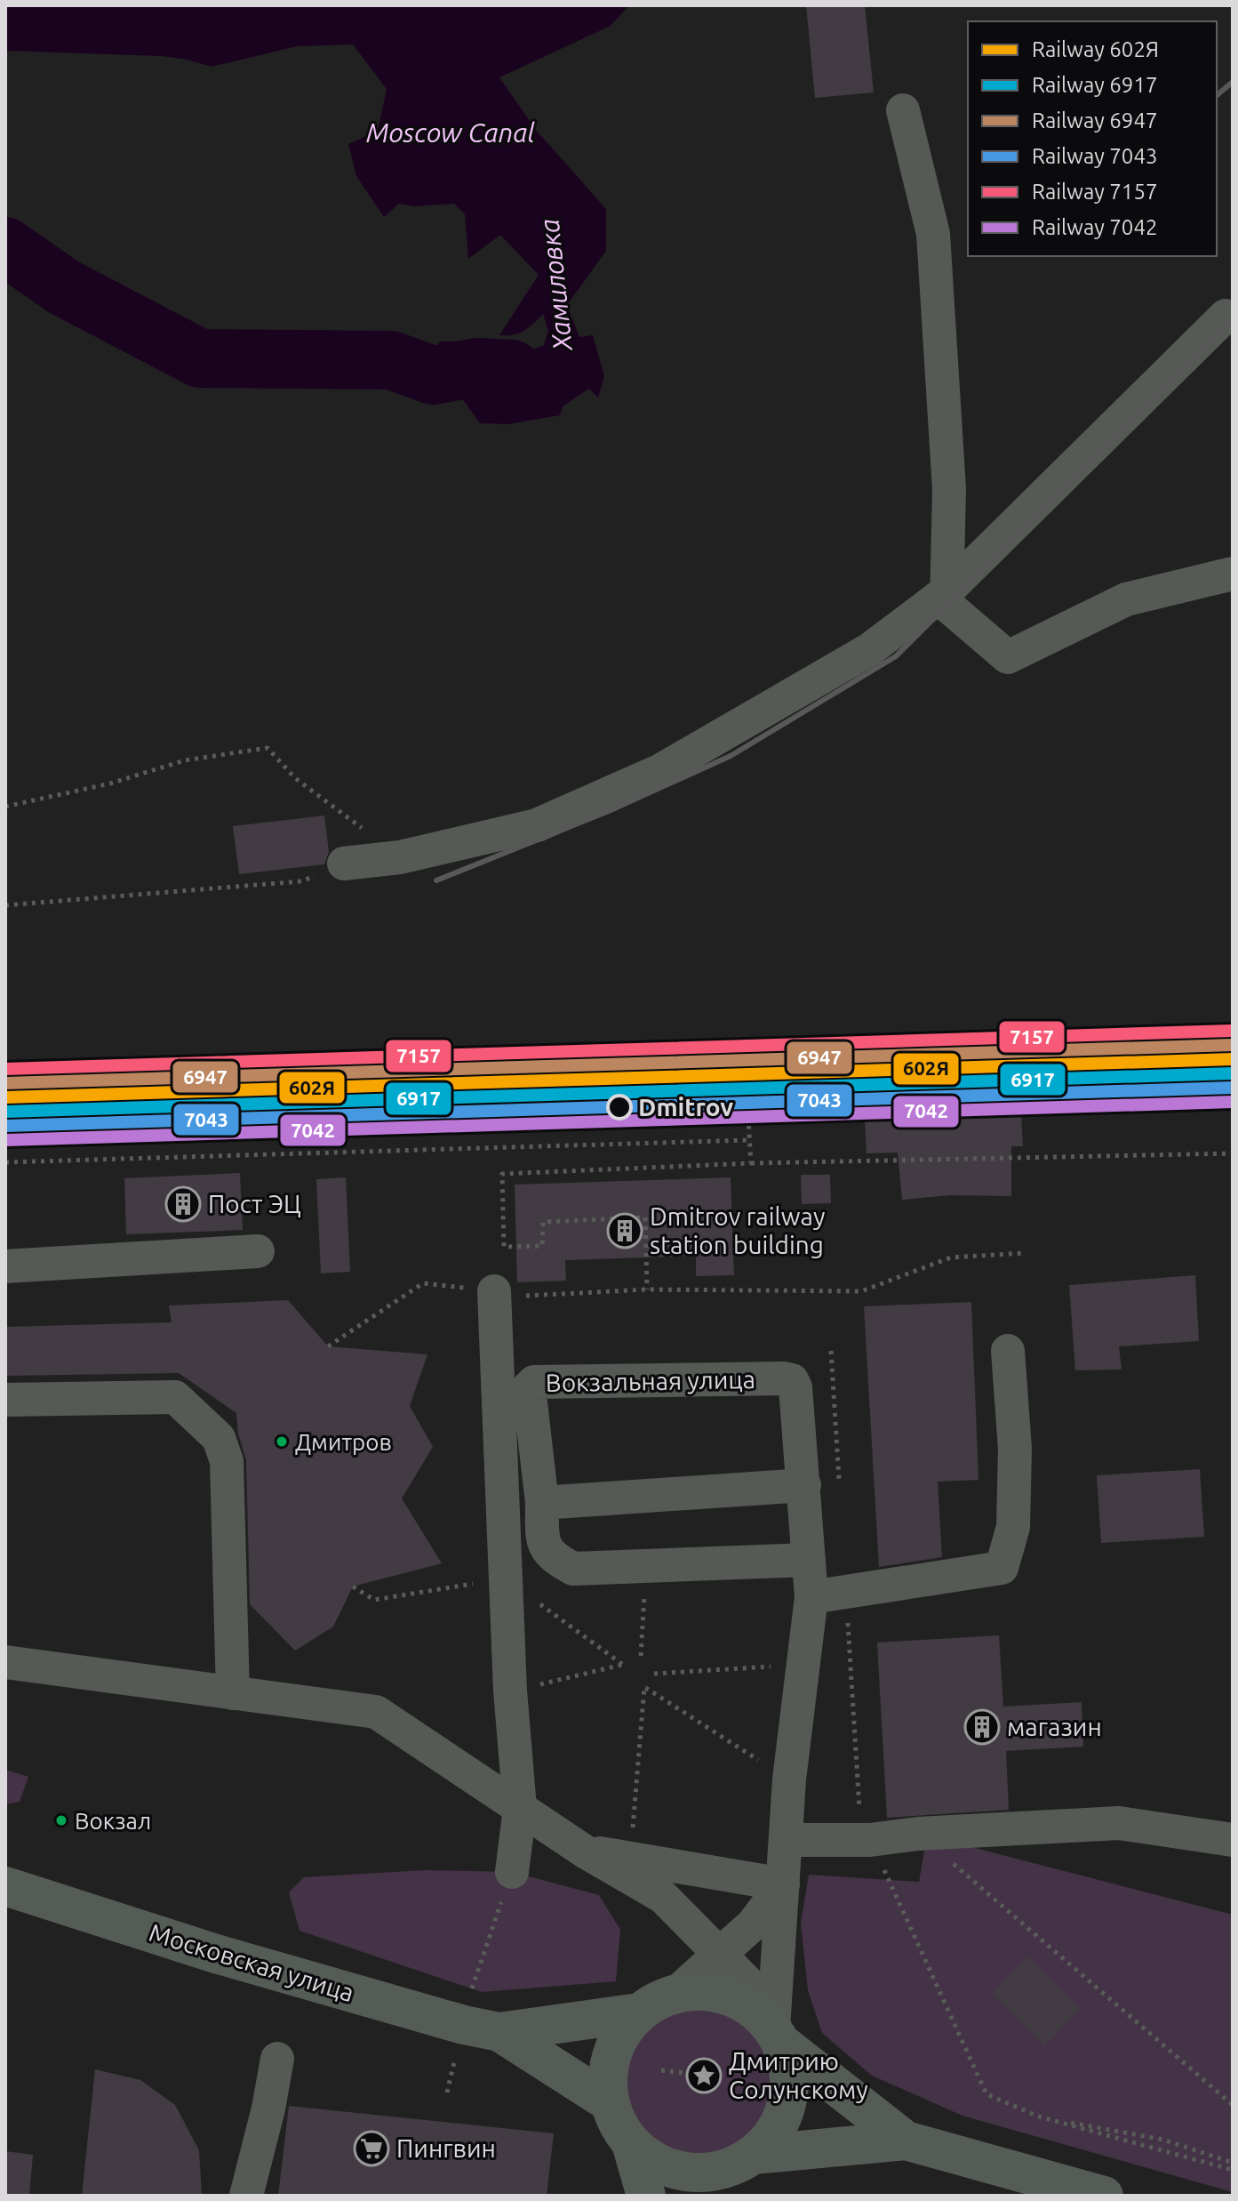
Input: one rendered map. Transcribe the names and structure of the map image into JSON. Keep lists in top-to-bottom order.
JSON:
{
  "streets": {
    "main road": ["Московская улица"],
    "street": ["Вокзальная улица"]
  },
  "crossings": [
    ["Вокзальная улица", "Московская улица"]
  ],
  "water": ["Moscow Canal", "Хамиловка"],
  "places": {
    "other": ["Dmitrov", "Дмитров", "Вокзал"],
    "building": ["Пост ЭЦ", "Dmitrov railway station building", "магазин"],
    "place": ["Дмитрию Солунскому"],
    "supermarket": ["Пингвин"]
  },
  "lines": [
    "rail line 7157",
    "rail line 6947",
    "rail line 602Я",
    "rail line 6917",
    "rail line 7043",
    "rail line 7042"
  ],
  "legend": [
    "Railway 602Я",
    "Railway 6917",
    "Railway 6947",
    "Railway 7043",
    "Railway 7157",
    "Railway 7042"
  ]
}
